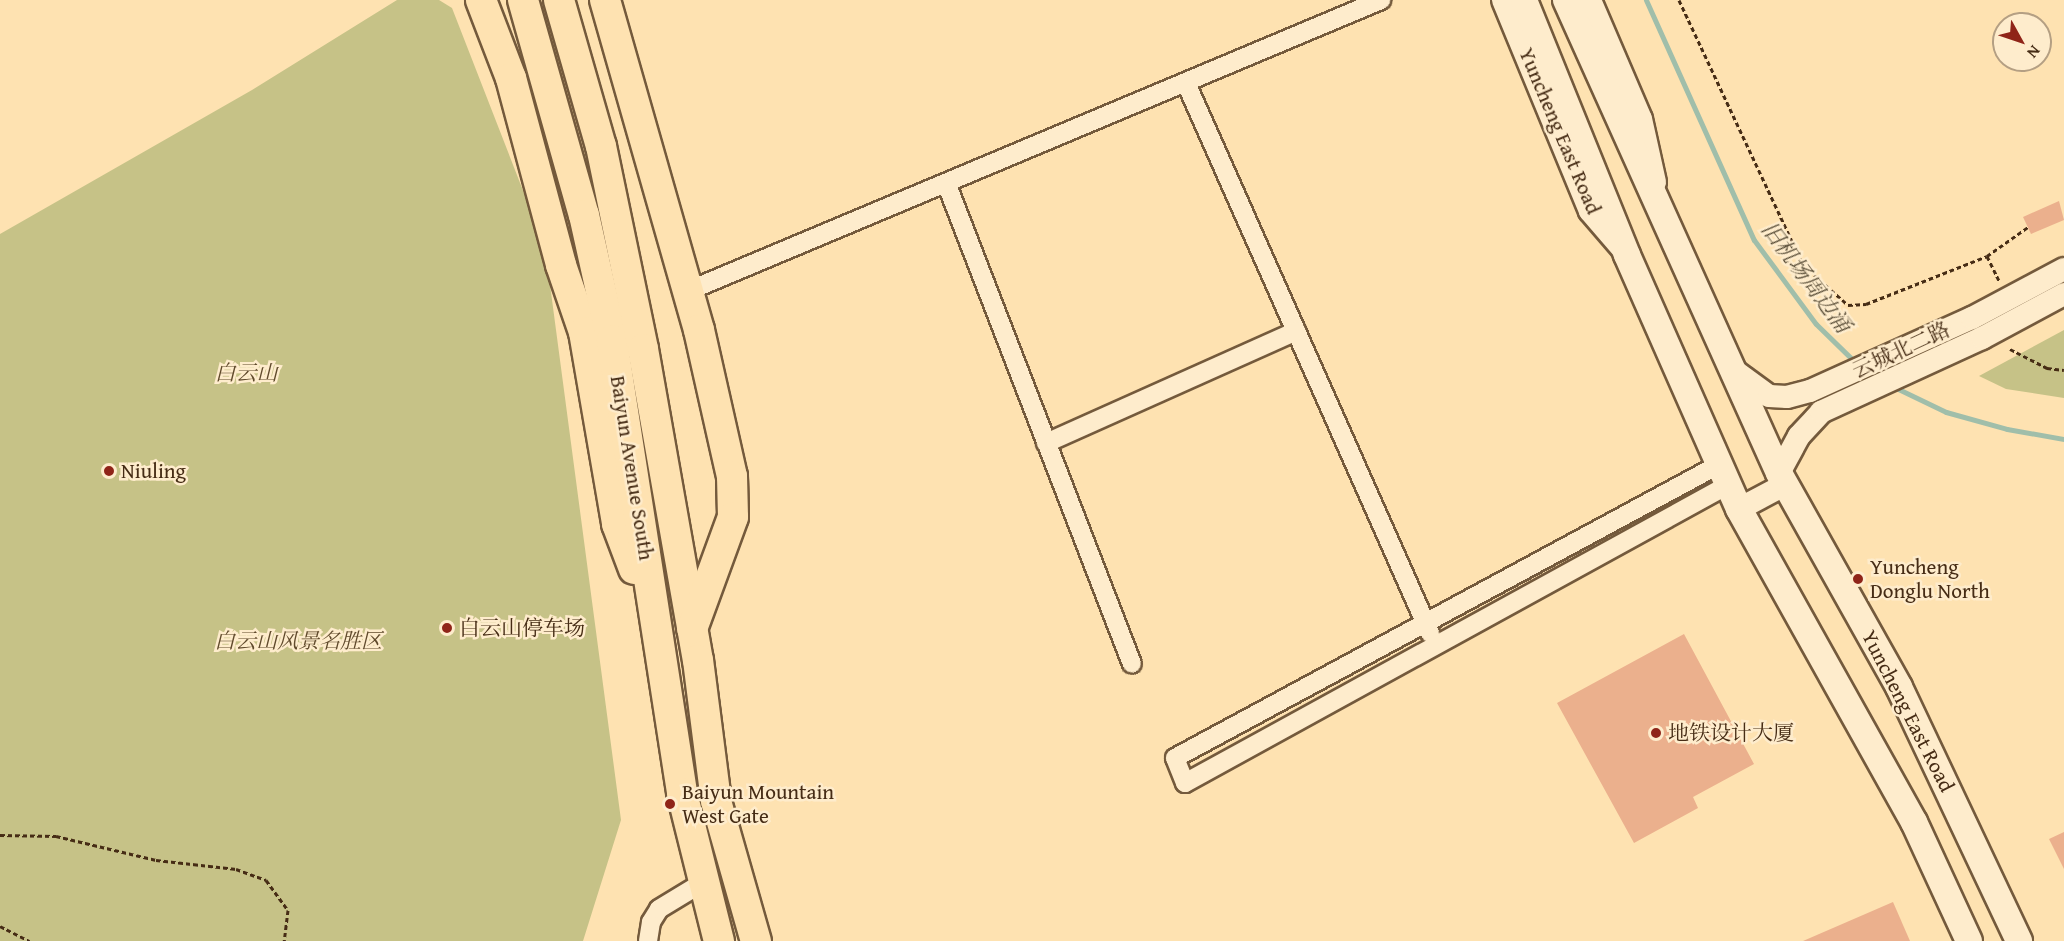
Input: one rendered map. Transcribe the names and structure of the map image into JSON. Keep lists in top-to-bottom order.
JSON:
{
  "streets": {
    "highway": ["Baiyun Avenue South"],
    "main road": ["Yuncheng East Road"],
    "street": ["云城北二路"]
  },
  "crossings": [
    ["Yuncheng East Road", "云城北二路"]
  ],
  "water": ["旧机场周边涌"],
  "parks": ["白云山", "白云山风景名胜区"],
  "places": [
    "Niuling",
    "Yuncheng Donglu North",
    "白云山停车场",
    "地铁设计大厦",
    "Baiyun Mountain West Gate"
  ],
  "north": "bottom right"
}
